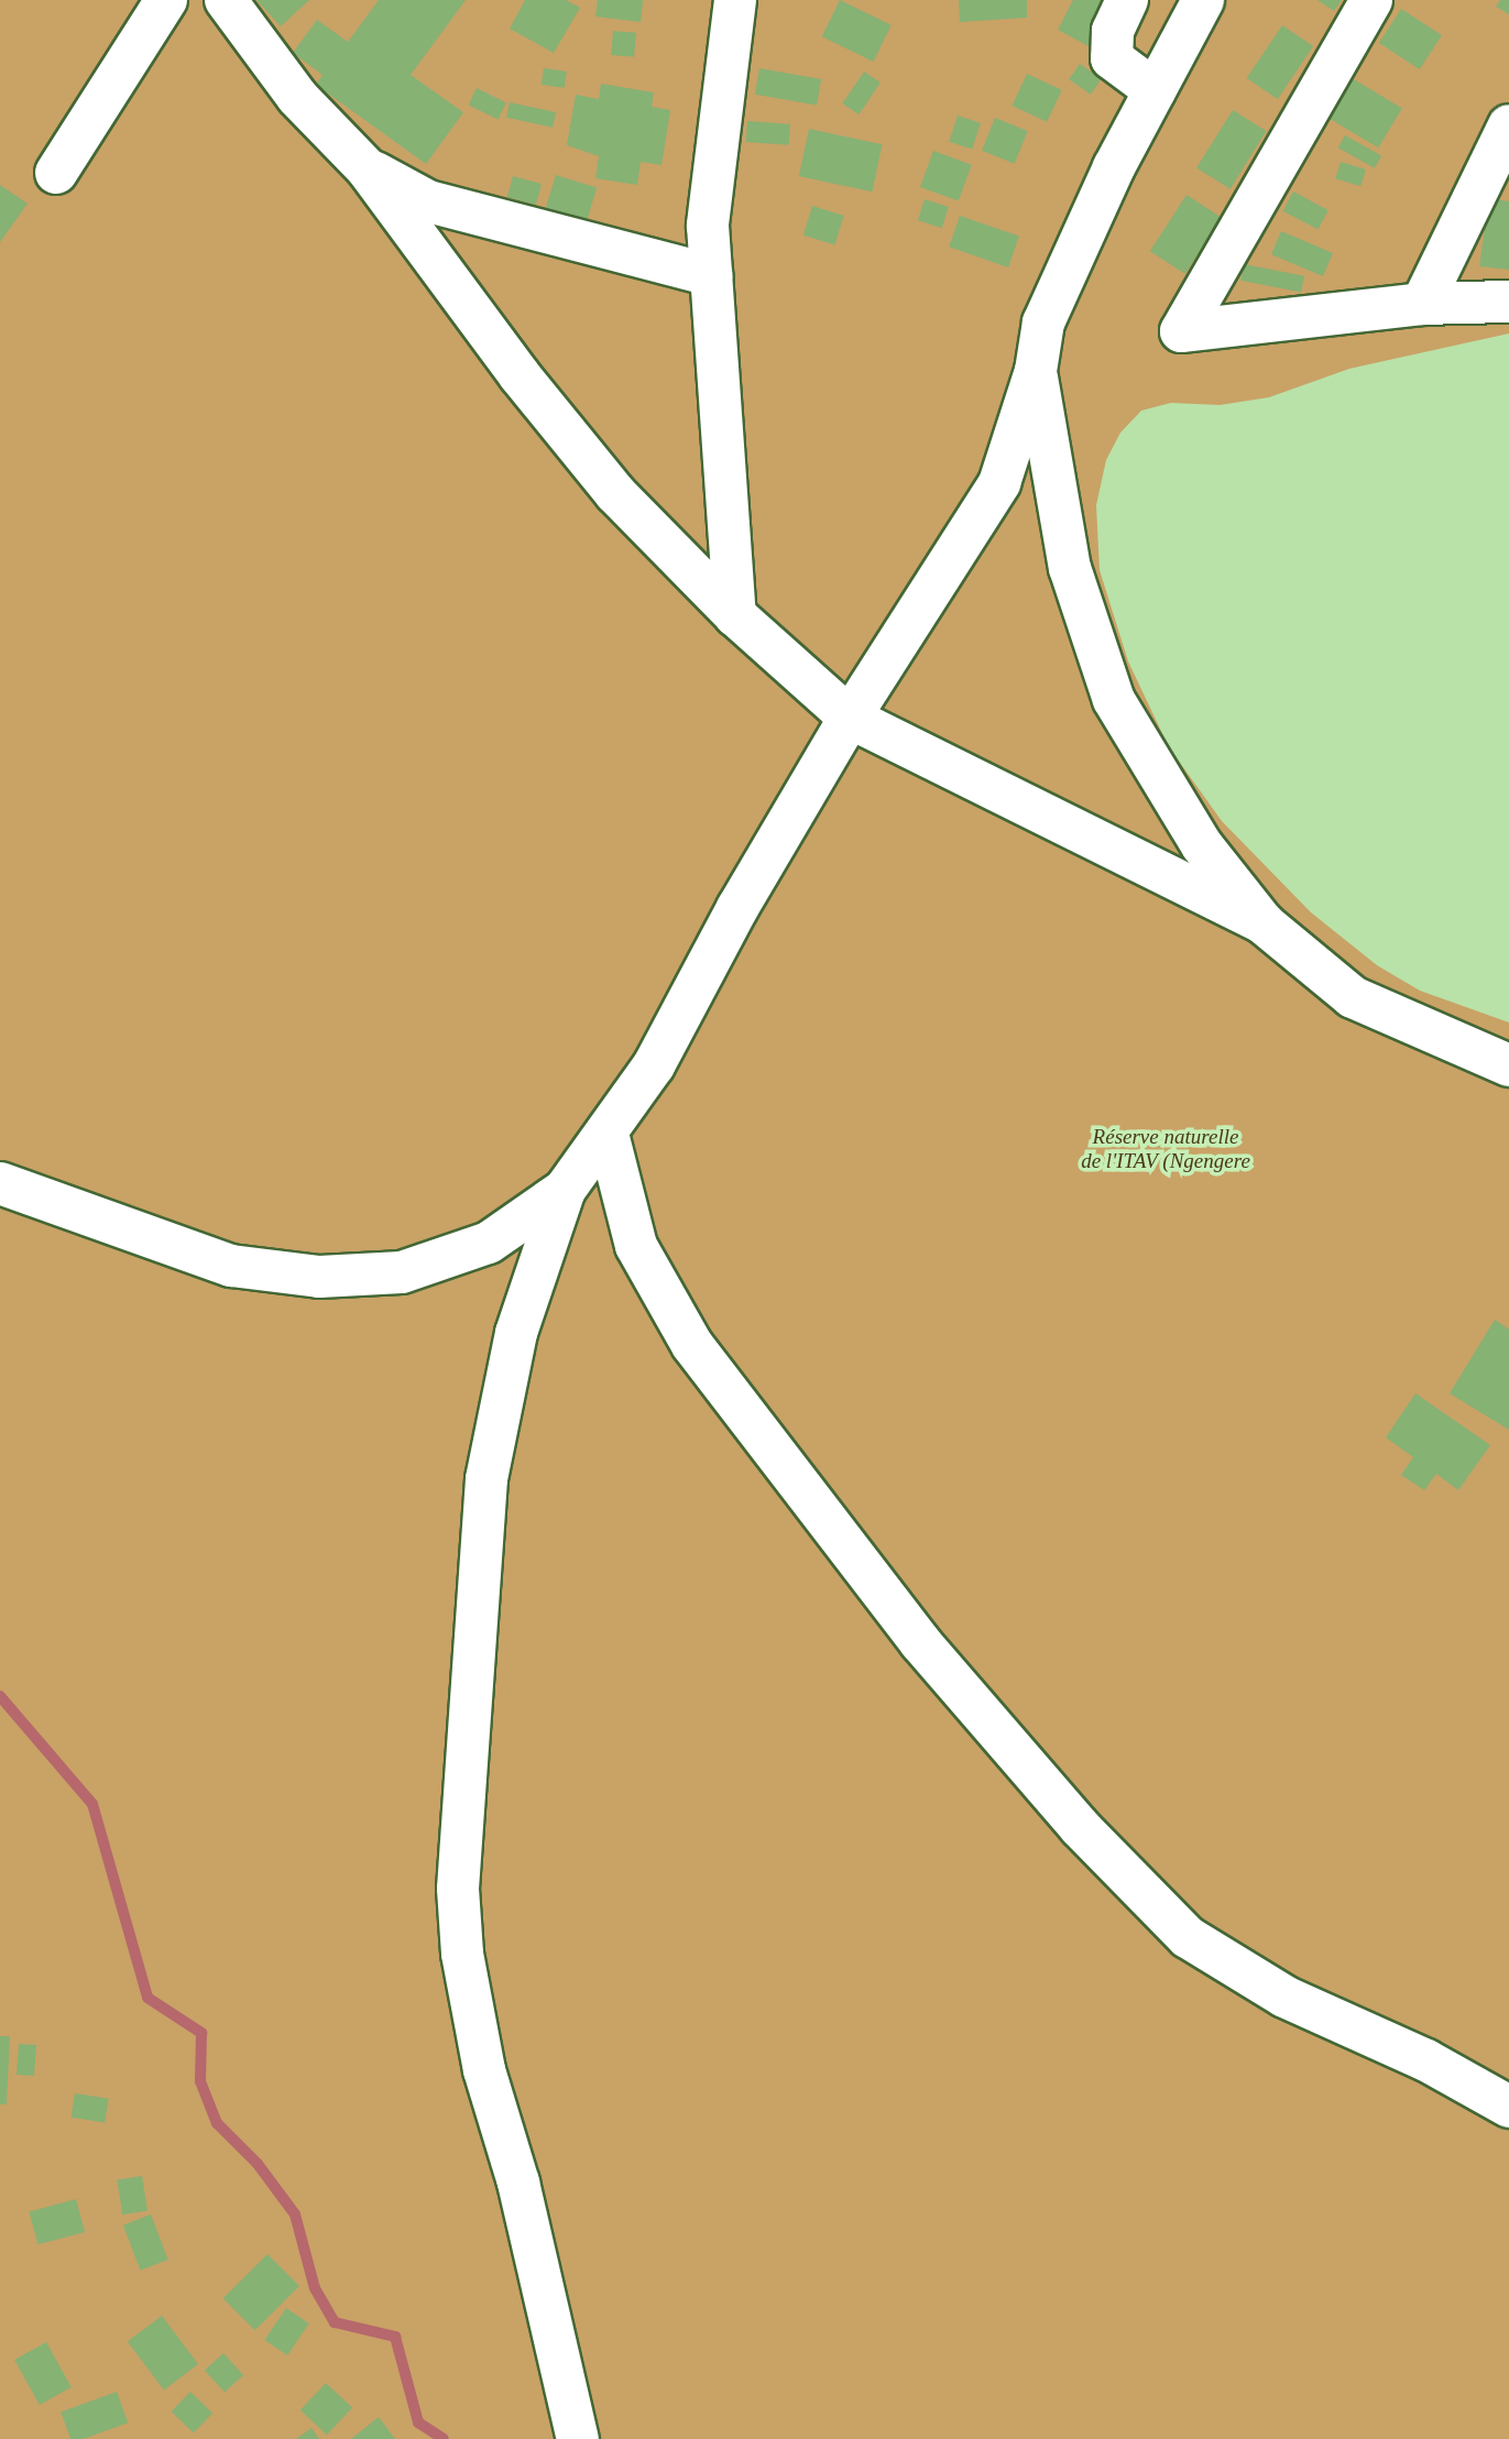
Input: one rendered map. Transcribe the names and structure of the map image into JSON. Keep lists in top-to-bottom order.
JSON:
{
  "parks": ["Réserve naturelle de l'ITAV (Ngengere"]
}
